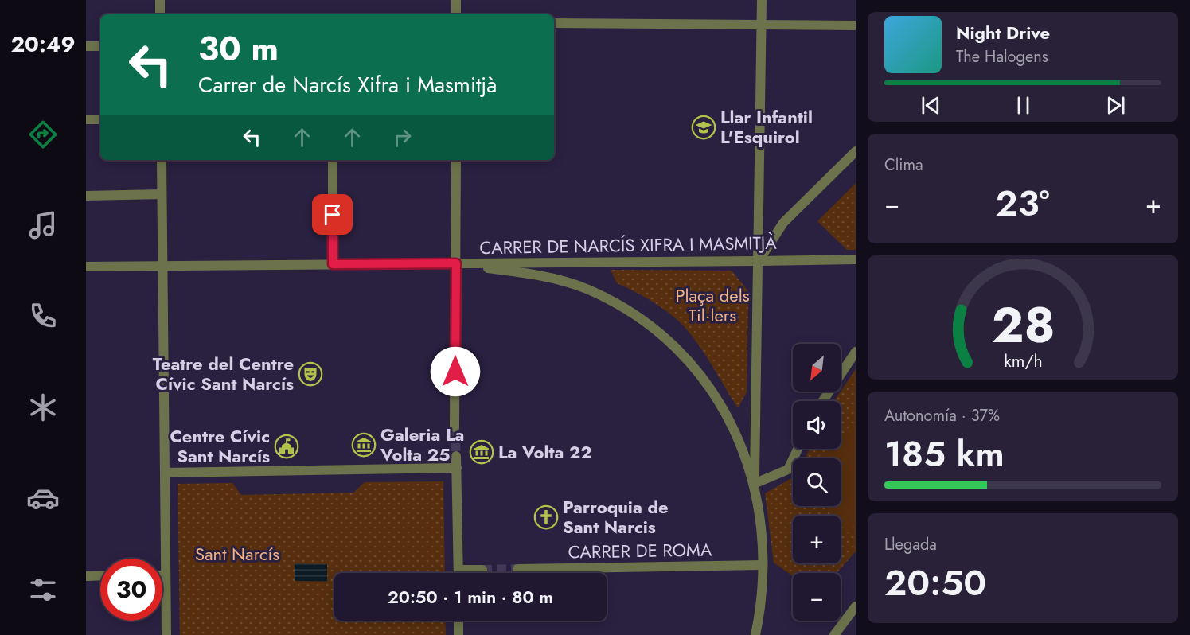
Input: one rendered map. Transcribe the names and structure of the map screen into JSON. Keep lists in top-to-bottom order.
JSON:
{
  "streets": {
    "street": ["CARRER DE NARCÍS XIFRA I MASMITJÀ", "CARRER DE ROMA"]
  },
  "parks": ["Plaça dels Til·lers", "Sant Narcís"],
  "places": {
    "school or university": ["Llar Infantil L'Esquirol"],
    "theatre": ["Teatre del Centre Cívic Sant Narcís"],
    "museum": ["Galeria La Volta 25", "La Volta 22"],
    "public building": ["Centre Cívic Sant Narcís"],
    "church": ["Parroquia de Sant Narcis"]
  },
  "north": "bottom left",
  "page": {
    "tabs": "20:49",
    "turn": ["30 m", "Carrer de Narcís Xifra i Masmitjà"],
    "song": ["Night Drive", "The Halogens"],
    "tile": [
      "Clima",
      ["Autonomía · 37%", "185 km"],
      ["Llegada", "20:50"]
    ],
    "heat": ["−", "23°", "+"],
    "map_buttons": ["+", "−"],
    "limit": "30",
    "trip": "20:50 · 1 min · 80 m",
    "gauge": ["28", "km/h"]
  }
}
